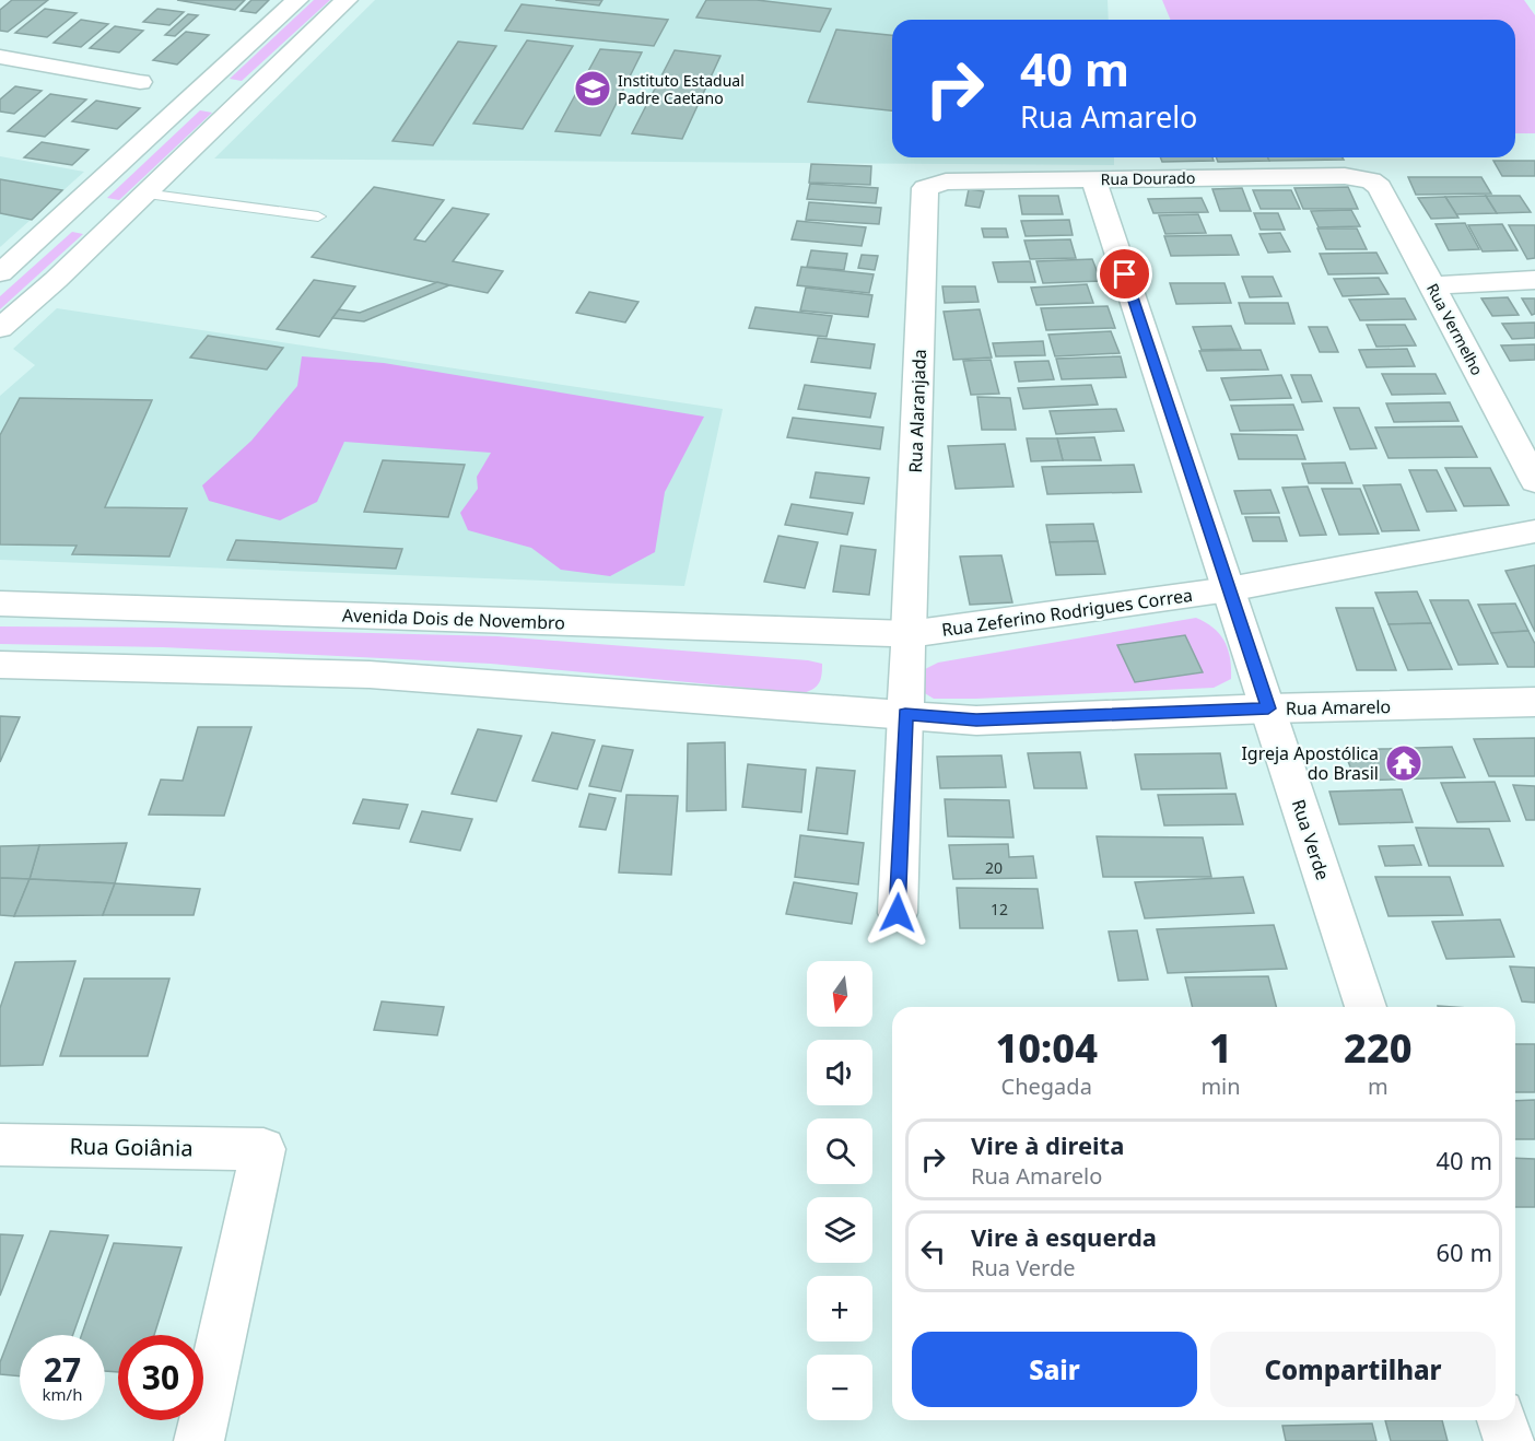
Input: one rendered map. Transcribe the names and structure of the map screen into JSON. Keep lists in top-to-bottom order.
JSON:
{
  "streets": {
    "street": [
      "Rua Dourado",
      "Rua Vermelho",
      "Rua Alaranjada",
      "Rua Zeferino Rodrigues Correa",
      "Avenida Dois de Novembro",
      "Rua Amarelo",
      "Rua Verde",
      "Rua Goiânia"
    ]
  },
  "crossings": [
    ["Rua Dourado", "Rua Vermelho"],
    ["Rua Dourado", "Rua Alaranjada"],
    ["Rua Dourado", "Rua Verde"],
    ["Rua Alaranjada", "Rua Zeferino Rodrigues Correa"],
    ["Rua Alaranjada", "Avenida Dois de Novembro"],
    ["Rua Alaranjada", "Rua Amarelo"],
    ["Rua Zeferino Rodrigues Correa", "Avenida Dois de Novembro"],
    ["Rua Zeferino Rodrigues Correa", "Rua Verde"],
    ["Rua Amarelo", "Rua Verde"]
  ],
  "places": {
    "school or university": ["Instituto Estadual Padre Caetano"],
    "temple": ["Igreja Apostólica do Brasil"]
  },
  "house_numbers": ["20", "12"],
  "north": "bottom",
  "page": {
    "turn": ["40 m", "Rua Amarelo"],
    "map_buttons": ["+", "−"],
    "eta": [
      "10:04",
      "Chegada",
      "1",
      "min",
      "220",
      "m"
    ],
    "list": [
      {
        "name": "Vire à direita",
        "note": "Rua Amarelo",
        "value": "40 m"
      },
      {
        "name": "Vire à esquerda",
        "note": "Rua Verde",
        "value": "60 m"
      }
    ],
    "buttons": ["Sair", "Compartilhar"],
    "speed": "27 km/h",
    "limit": "30"
  }
}
